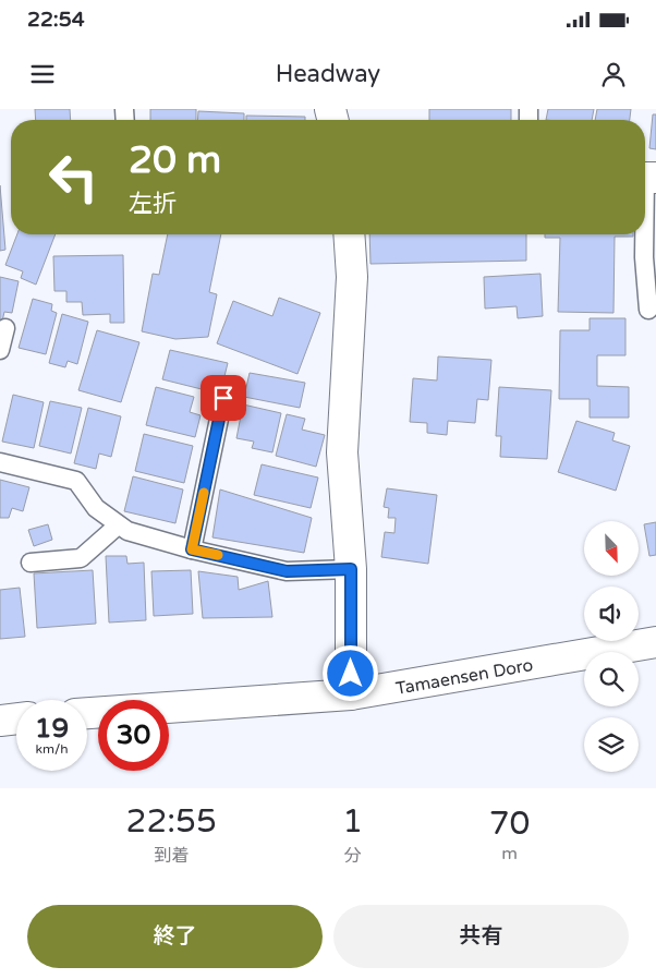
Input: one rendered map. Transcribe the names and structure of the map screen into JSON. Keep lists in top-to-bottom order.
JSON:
{
  "streets": {
    "street": ["Tamaensen Doro"]
  },
  "north": "bottom right",
  "page": {
    "status": "22:54",
    "header": "Headway",
    "turn": ["20 m", "左折"],
    "speed": "19 km/h",
    "limit": "30",
    "eta": [
      "22:55",
      "到着",
      "1",
      "分",
      "70",
      "m"
    ],
    "buttons": ["終了", "共有"]
  }
}
